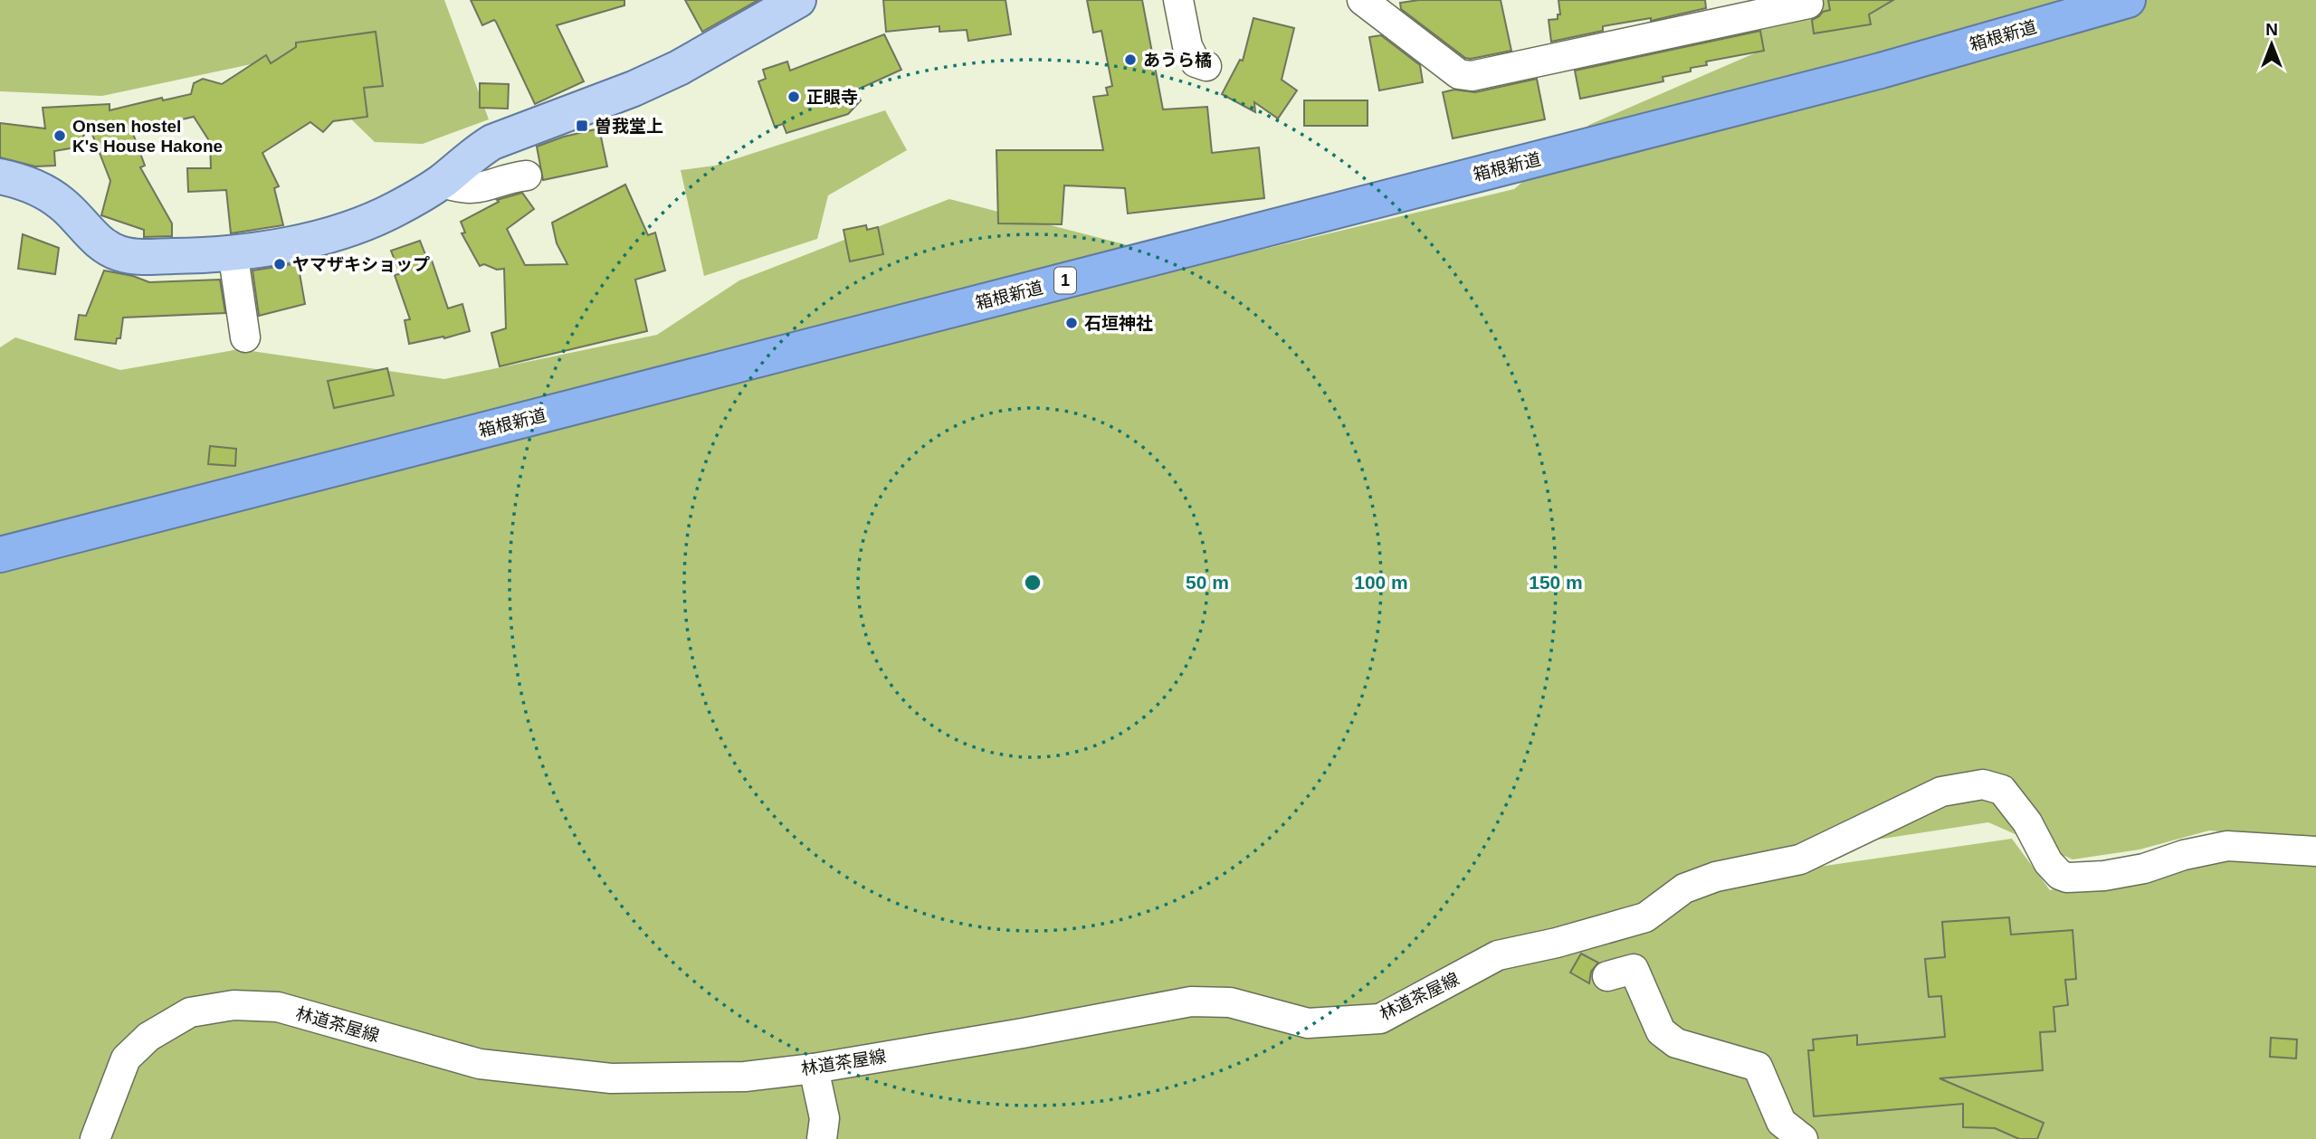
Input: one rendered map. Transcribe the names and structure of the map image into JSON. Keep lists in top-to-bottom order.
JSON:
{
  "streets": {
    "highway": ["箱根新道", "1"],
    "street": ["林道茶屋線"]
  },
  "places": {
    "other": [
      "あうら橘",
      "正眼寺",
      "Onsen hostel K's House Hakone",
      "ヤマザキショップ",
      "石垣神社"
    ],
    "transit": ["曽我堂上"]
  },
  "north": "top",
  "rings": ["50 m", "100 m", "150 m"]
}
